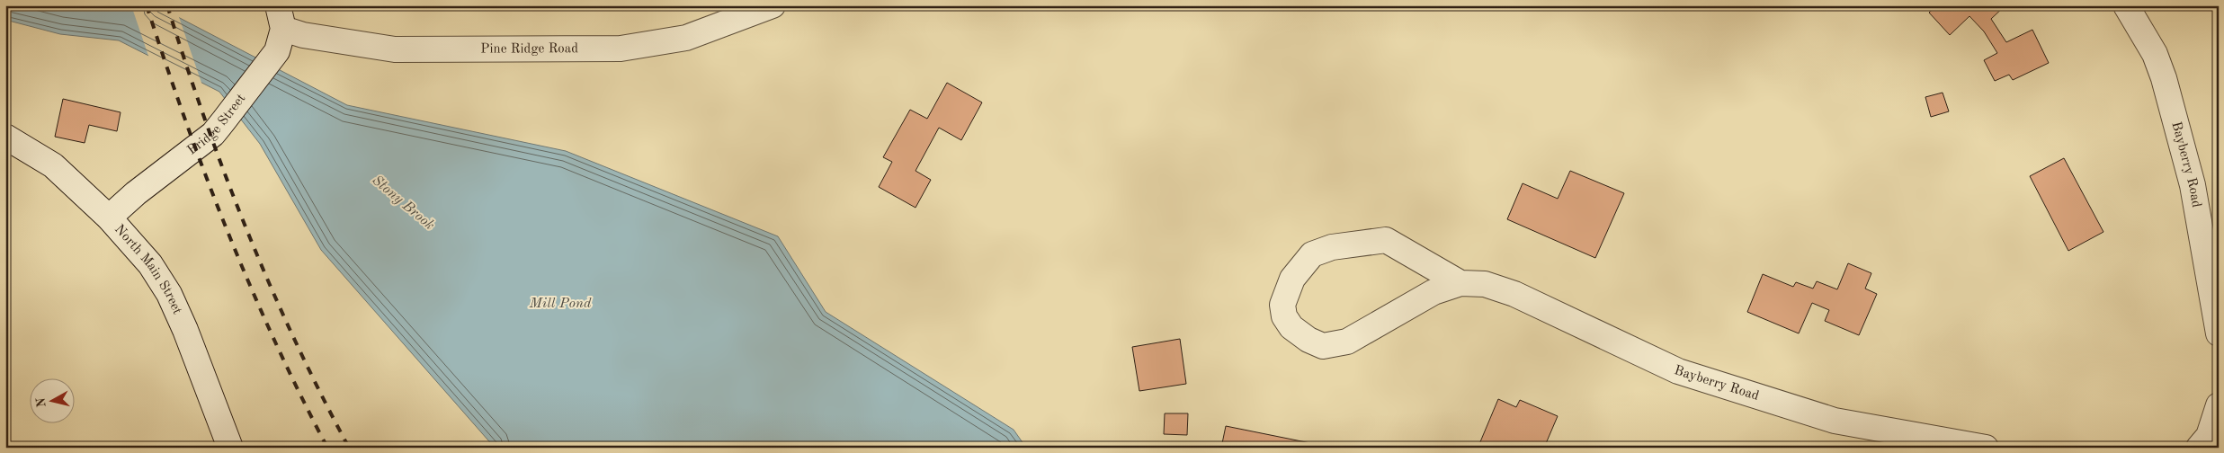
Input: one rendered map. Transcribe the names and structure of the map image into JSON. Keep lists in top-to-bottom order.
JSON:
{
  "streets": {
    "street": [
      "Pine Ridge Road",
      "Bridge Street",
      "Bayberry Road",
      "North Main Street"
    ]
  },
  "crossings": [
    ["Pine Ridge Road", "Bridge Street"],
    ["Bridge Street", "North Main Street"]
  ],
  "water": ["Stony Brook", "Mill Pond"],
  "north": "left"
}
